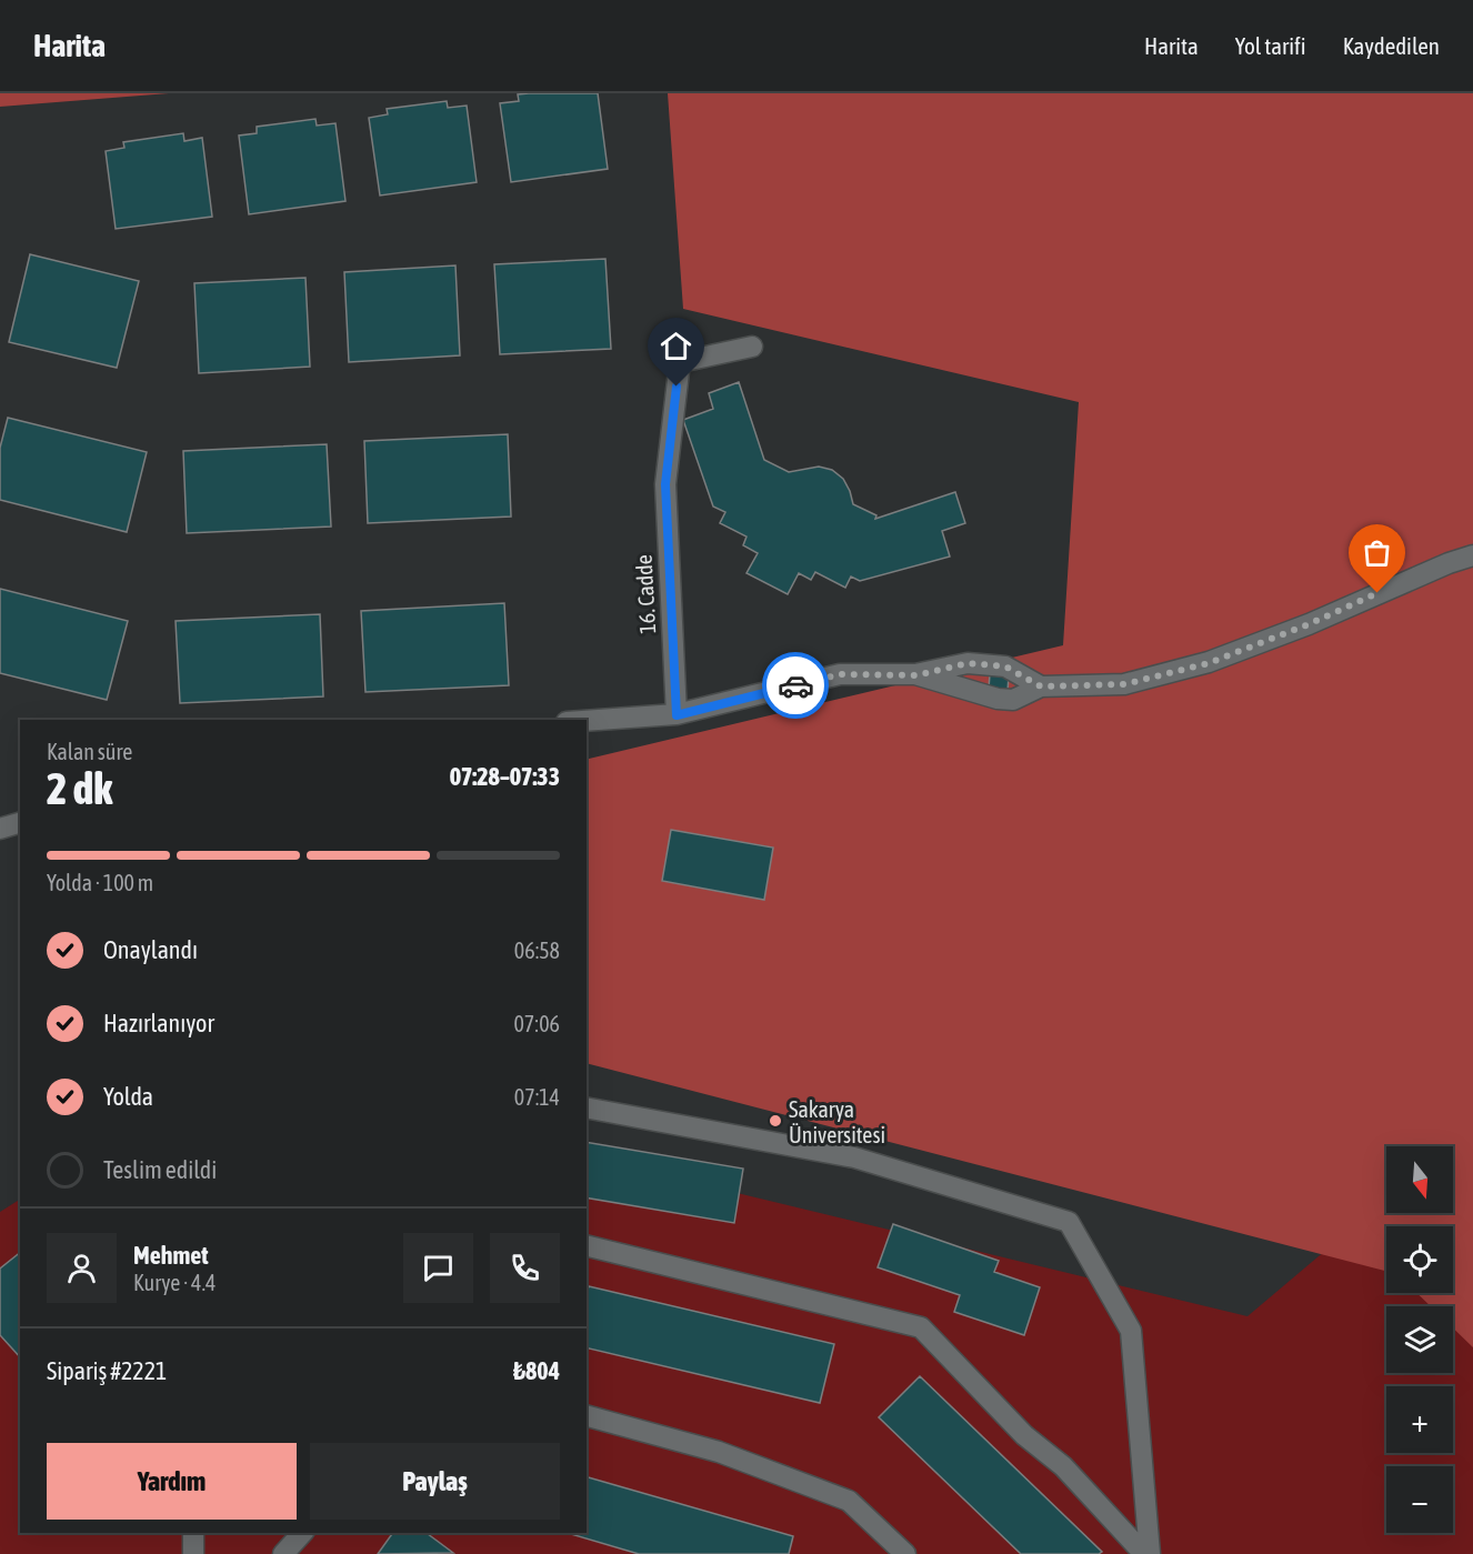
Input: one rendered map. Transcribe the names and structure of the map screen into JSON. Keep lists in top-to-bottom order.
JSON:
{
  "streets": {
    "street": ["16. Cadde"]
  },
  "places": ["Sakarya Üniversitesi"],
  "north": "bottom",
  "page": {
    "header": "Harita",
    "nav": ["Harita", "Yol tarifi", "Kaydedilen"],
    "heading": ["2 dk", "Kalan süre", "07:28–07:33"],
    "panel": [
      "Mehmet",
      "Kurye · 4.4",
      "Sipariş #2221",
      "₺804"
    ],
    "bar": "Yolda · 100 m",
    "list": [
      ["Onaylandı", "06:58"],
      ["Hazırlanıyor", "07:06"],
      ["Yolda", "07:14"],
      "Teslim edildi"
    ],
    "map_buttons": ["+", "−"],
    "buttons": ["Yardım", "Paylaş"]
  }
}
